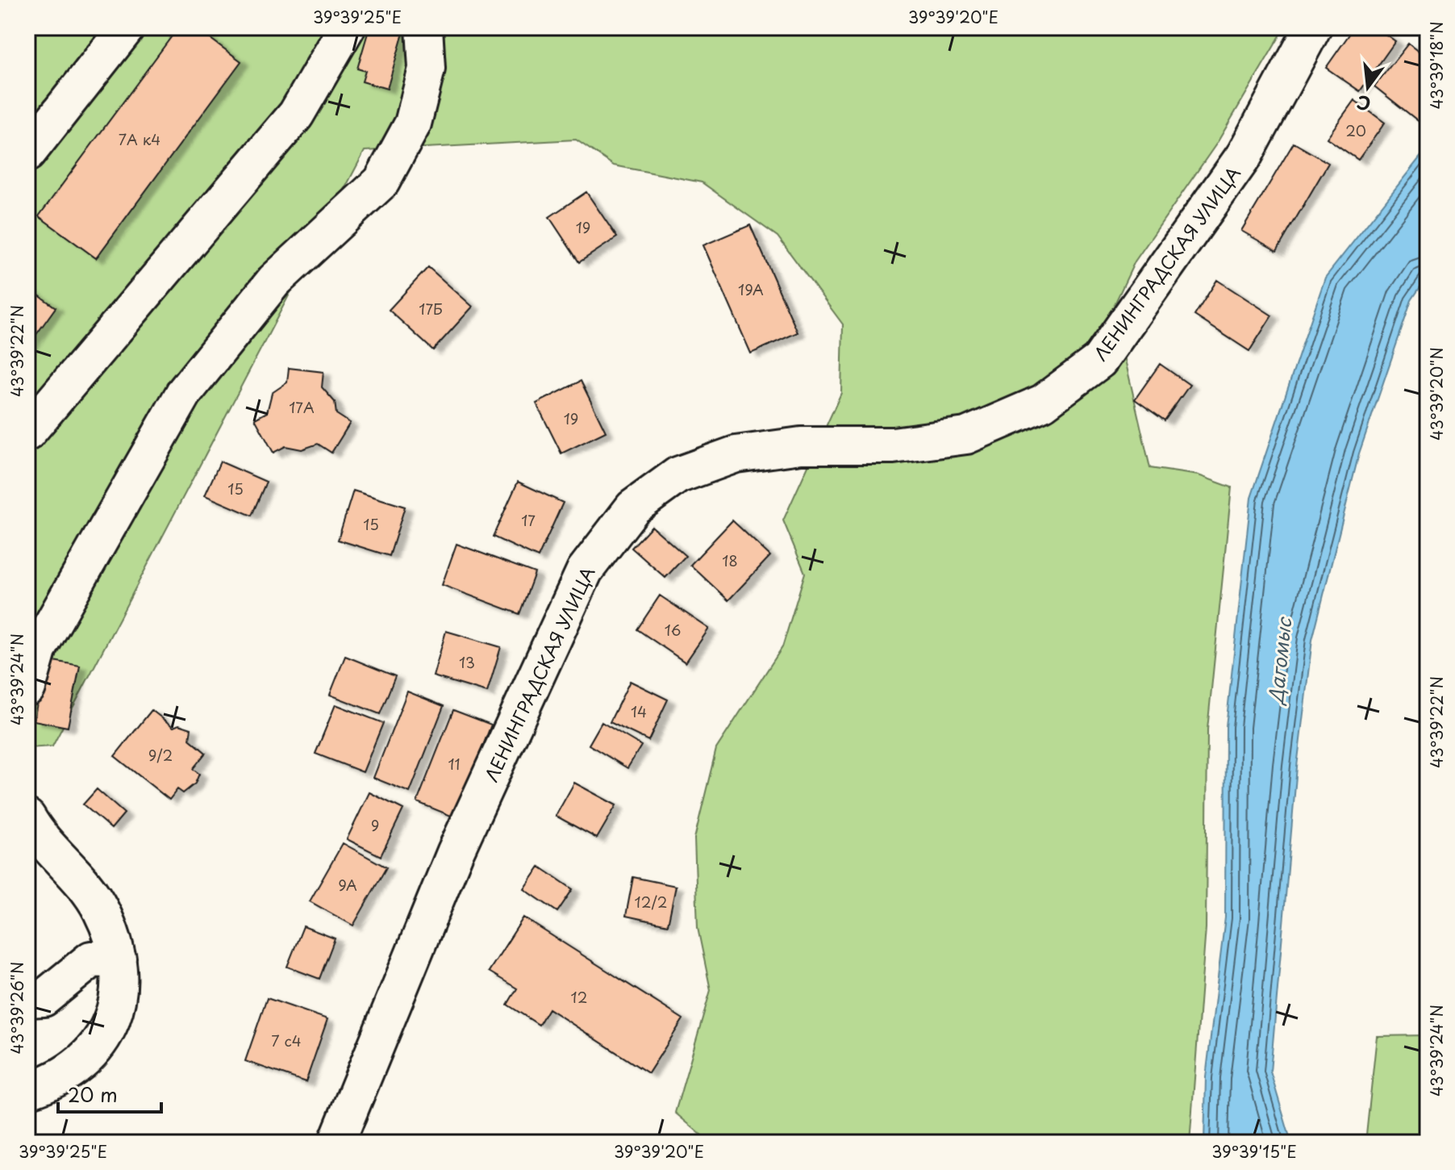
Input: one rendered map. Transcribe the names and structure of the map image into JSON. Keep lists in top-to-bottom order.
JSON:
{
  "streets": {
    "street": ["ЛЕНИНГРАДСКАЯ УЛИЦА"]
  },
  "water": ["Дагомыс"],
  "house_numbers": [
    "20",
    "7А к4",
    "19",
    "19А",
    "17Б",
    "17А",
    "19",
    "15",
    "17",
    "15",
    "18",
    "16",
    "13",
    "14",
    "9/2",
    "11",
    "9",
    "9А",
    "12/2",
    "12",
    "7 с4"
  ],
  "scale_bar": "20 m",
  "north": "bottom",
  "coordinates": [
    "39°39'25\"E",
    "39°39'20\"E",
    "43°39'18\"N",
    "43°39'22\"N",
    "43°39'20\"N",
    "43°39'24\"N",
    "43°39'26\"N",
    "39°39'15\"E"
  ]
}
